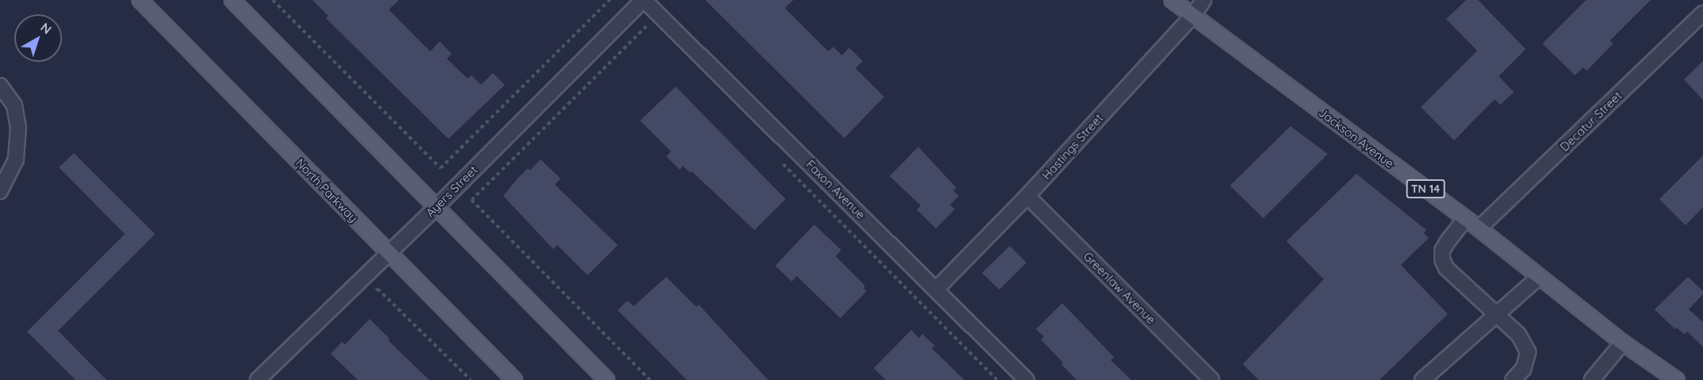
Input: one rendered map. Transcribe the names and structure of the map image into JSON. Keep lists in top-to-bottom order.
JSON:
{
  "streets": {
    "main road": ["Jackson Avenue", "TN 14", "North Parkway"],
    "street": [
      "Decatur Street",
      "Hastings Street",
      "Faxon Avenue",
      "Ayers Street",
      "Greenlaw Avenue"
    ]
  },
  "crossings": [
    ["Decatur Street", "Jackson Avenue"],
    ["Jackson Avenue", "Hastings Street"],
    ["Hastings Street", "Faxon Avenue"],
    ["Hastings Street", "Greenlaw Avenue"],
    ["Faxon Avenue", "Ayers Street"],
    ["North Parkway", "Ayers Street"]
  ],
  "north": "top right"
}
